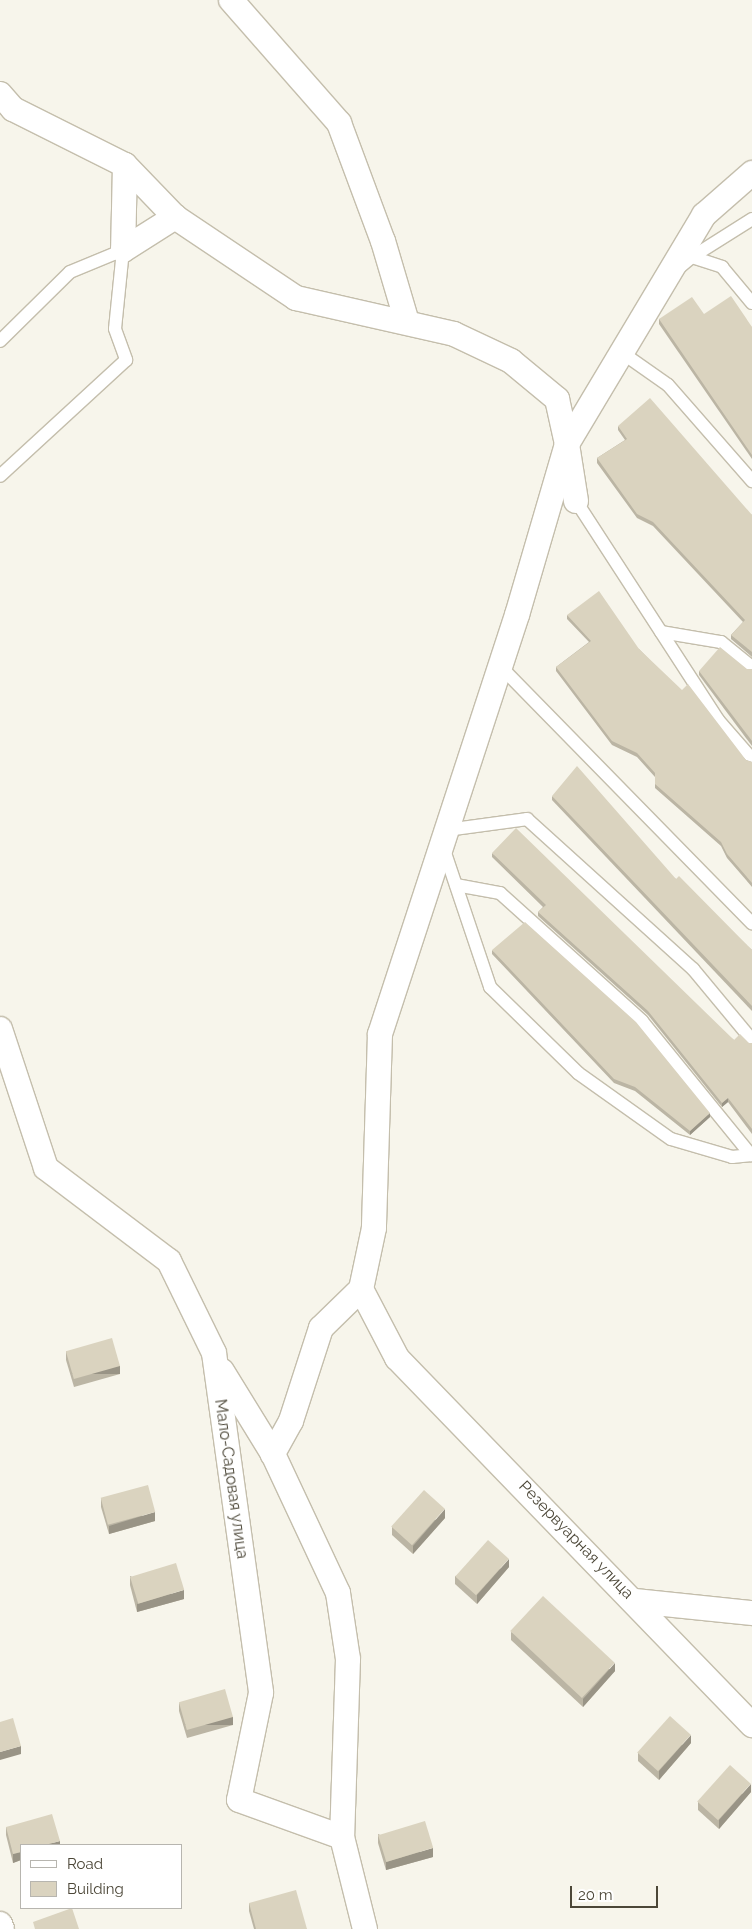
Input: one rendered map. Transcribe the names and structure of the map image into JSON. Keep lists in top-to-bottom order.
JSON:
{
  "streets": {
    "street": ["Мало-Садовая улица", "Резервуарная улица"]
  },
  "legend": ["Road", "Building"],
  "scale_bar": "20 m"
}
